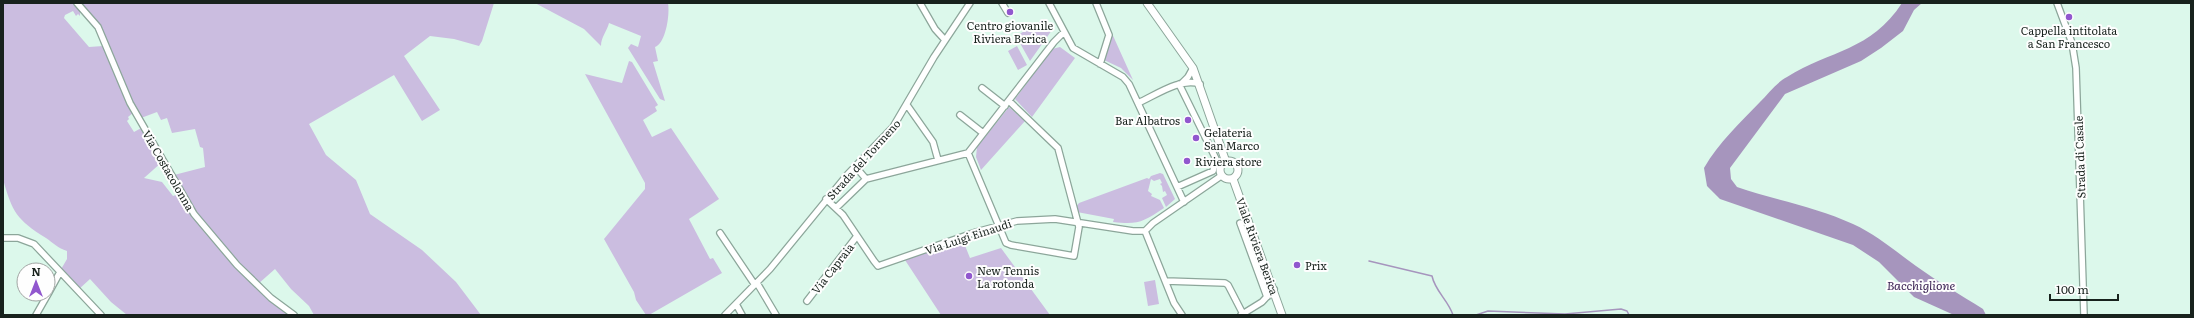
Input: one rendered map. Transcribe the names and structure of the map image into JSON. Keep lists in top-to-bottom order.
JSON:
{
  "streets": {
    "main road": ["Viale Riviera Berica"],
    "street": [
      "Strada di Casale",
      "Strada del Tormeno",
      "Via Costacolonna",
      "Via Luigi Einaudi",
      "Via Capraia"
    ]
  },
  "crossings": [
    ["Strada del Tormeno", "Via Luigi Einaudi"],
    ["Via Luigi Einaudi", "Via Capraia"]
  ],
  "water": ["Bacchiglione"],
  "places": [
    "Centro giovanile Riviera Berica",
    "Cappella intitolata a San Francesco",
    "Bar Albatros",
    "Gelateria San Marco",
    "Riviera store",
    "Prix",
    "New Tennis La rotonda"
  ],
  "scale_bar": "100 m",
  "north": "top"
}
